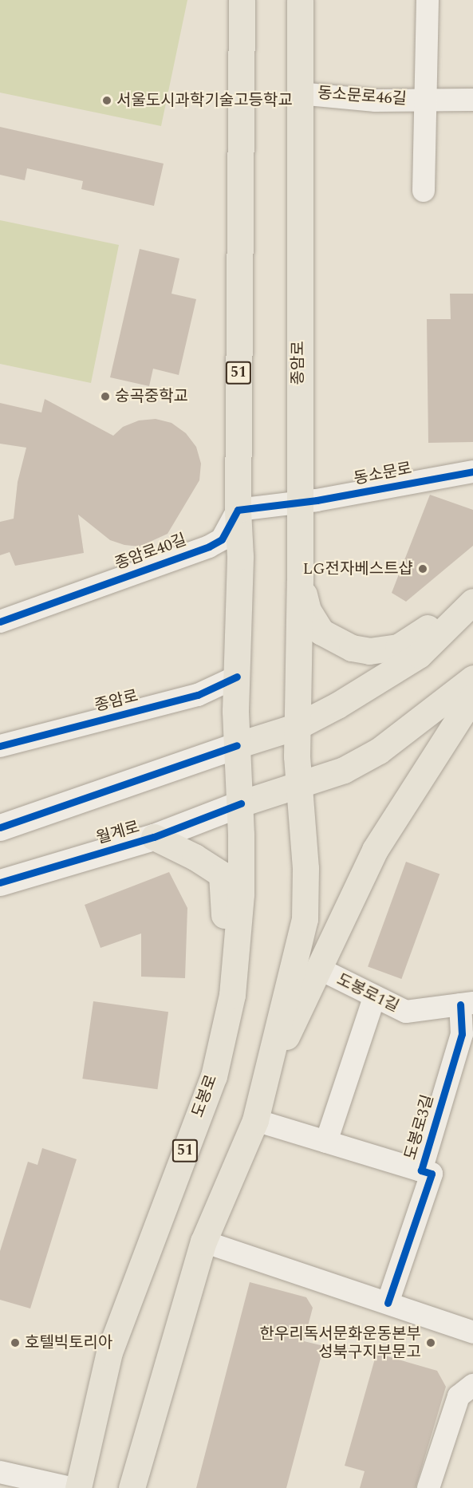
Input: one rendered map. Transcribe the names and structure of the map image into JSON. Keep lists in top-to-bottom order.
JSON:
{
  "streets": {
    "main road": [
      "종암로",
      "51",
      "월계로",
      "도봉로"
    ],
    "street": [
      "동소문로46길",
      "동소문로",
      "종암로40길",
      "도봉로1길",
      "도봉로3길"
    ]
  },
  "crossings": [
    ["동소문로46길", "종암로"],
    ["종암로", "51"],
    ["종암로", "동소문로"],
    ["51", "종암로40길"],
    ["51", "도봉로"],
    ["월계로", "도봉로"],
    ["도봉로1길", "도봉로3길"]
  ],
  "places": [
    "서울도시과학기술고등학교",
    "숭곡중학교",
    "LG전자베스트샵",
    "호텔빅토리아",
    "한우리독서문화운동본부 성북구지부문고"
  ]
}
